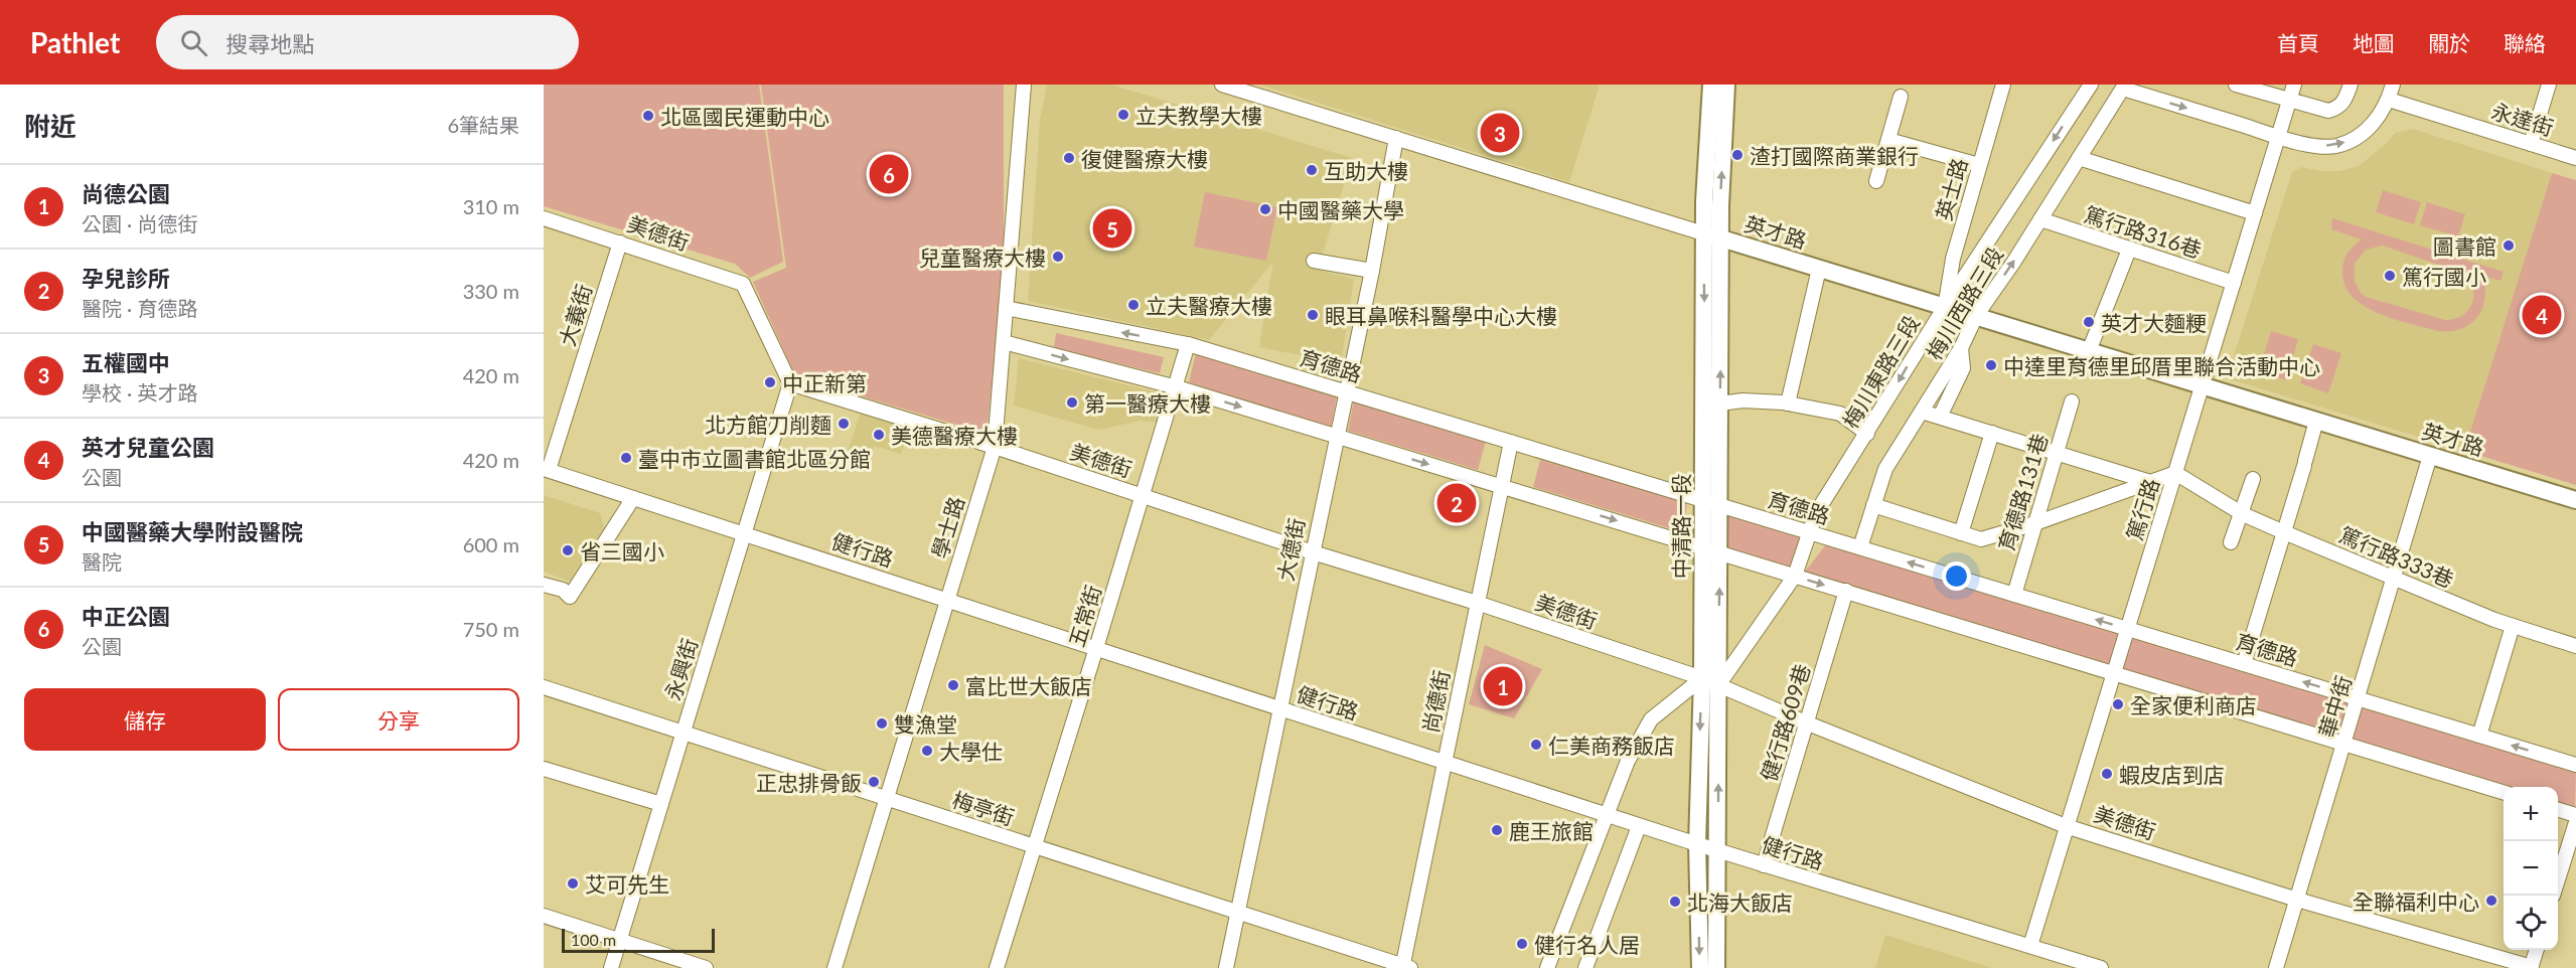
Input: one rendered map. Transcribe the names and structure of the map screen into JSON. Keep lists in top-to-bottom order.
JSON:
{
  "streets": {
    "main road": ["英才路", "中清路一段"],
    "street": [
      "永達街",
      "英士路",
      "篤行路316巷",
      "美德街",
      "梅川西路三段",
      "大義街",
      "育德路",
      "梅川東路三段",
      "育德路131巷",
      "篤行路",
      "學士路",
      "健行路",
      "大德街",
      "篤行路333巷",
      "五常街",
      "永興街",
      "尚德街",
      "華中街",
      "健行路609巷",
      "梅亭街"
    ]
  },
  "crossings": [
    ["永達街", "梅川西路三段"],
    ["英士路", "英才路"],
    ["英士路", "梅川東路三段"],
    ["英才路", "梅川西路三段"],
    ["英才路", "梅川東路三段"],
    ["英才路", "篤行路"],
    ["英才路", "中清路一段"],
    ["英才路", "大德街"],
    ["英才路", "華中街"],
    ["篤行路316巷", "梅川西路三段"],
    ["篤行路316巷", "篤行路"],
    ["美德街", "大義街"],
    ["美德街", "梅川東路三段"],
    ["美德街", "篤行路"],
    ["美德街", "中清路一段"],
    ["美德街", "學士路"],
    ["美德街", "大德街"],
    ["美德街", "五常街"],
    ["美德街", "永興街"],
    ["美德街", "尚德街"],
    ["美德街", "華中街"],
    ["美德街", "健行路609巷"],
    ["梅川西路三段", "育德路"],
    ["梅川西路三段", "篤行路"],
    ["大義街", "健行路"],
    ["育德路", "梅川東路三段"],
    ["育德路", "育德路131巷"],
    ["育德路", "篤行路"],
    ["育德路", "中清路一段"],
    ["育德路", "學士路"],
    ["育德路", "大德街"],
    ["育德路", "五常街"],
    ["育德路", "尚德街"],
    ["育德路", "華中街"],
    ["梅川東路三段", "中清路一段"],
    ["篤行路", "健行路"],
    ["篤行路", "篤行路333巷"],
    ["中清路一段", "健行路"],
    ["學士路", "健行路"],
    ["學士路", "梅亭街"],
    ["健行路", "大德街"],
    ["健行路", "五常街"],
    ["健行路", "永興街"],
    ["健行路", "尚德街"],
    ["健行路", "健行路609巷"],
    ["大德街", "梅亭街"],
    ["篤行路333巷", "華中街"],
    ["五常街", "梅亭街"],
    ["永興街", "梅亭街"],
    ["尚德街", "梅亭街"]
  ],
  "one_way": ["梅川西路三段"],
  "places": [
    "立夫教學大樓",
    "北區國民運動中心",
    "渣打國際商業銀行",
    "復健醫療大樓",
    "互助大樓",
    "中國醫藥大學",
    "圖書館",
    "兒童醫療大樓",
    "篤行國小",
    "立夫醫療大樓",
    "眼耳鼻喉科醫學中心大樓",
    "英才大麵粳",
    "中達里育德里邱厝里聯合活動中心",
    "中正新第",
    "第一醫療大樓",
    "北方館刀削麵",
    "美德醫療大樓",
    "臺中市立圖書館北區分館",
    "省三國小",
    "富比世大飯店",
    "全家便利商店",
    "雙漁堂",
    "仁美商務飯店",
    "大學仕",
    "蝦皮店到店",
    "正忠排骨飯",
    "鹿王旅館",
    "艾可先生",
    "全聯福利中心",
    "北海大飯店",
    "健行名人居"
  ],
  "scale_bar": "100 m",
  "page": {
    "header": "Pathlet",
    "search": "搜尋地點",
    "nav": [
      "首頁",
      "地圖",
      "關於",
      "聯絡"
    ],
    "heading": ["附近", "6筆結果"],
    "pins": [
      "3",
      "6",
      "5",
      "4",
      "2",
      "1"
    ],
    "list": [
      {
        "mark": "1",
        "name": "尚德公園",
        "note": "公園 · 尚德街",
        "value": "310 m"
      },
      {
        "mark": "2",
        "name": "孕兒診所",
        "note": "醫院 · 育德路",
        "value": "330 m"
      },
      {
        "mark": "3",
        "name": "五權國中",
        "note": "學校 · 英才路",
        "value": "420 m"
      },
      {
        "mark": "4",
        "name": "英才兒童公園",
        "note": "公園",
        "value": "420 m"
      },
      {
        "mark": "5",
        "name": "中國醫藥大學附設醫院",
        "note": "醫院",
        "value": "600 m"
      },
      {
        "mark": "6",
        "name": "中正公園",
        "note": "公園",
        "value": "750 m"
      }
    ],
    "buttons": ["儲存", "分享"],
    "map_buttons": ["+", "−"],
    "scale": "100 m"
  }
}
